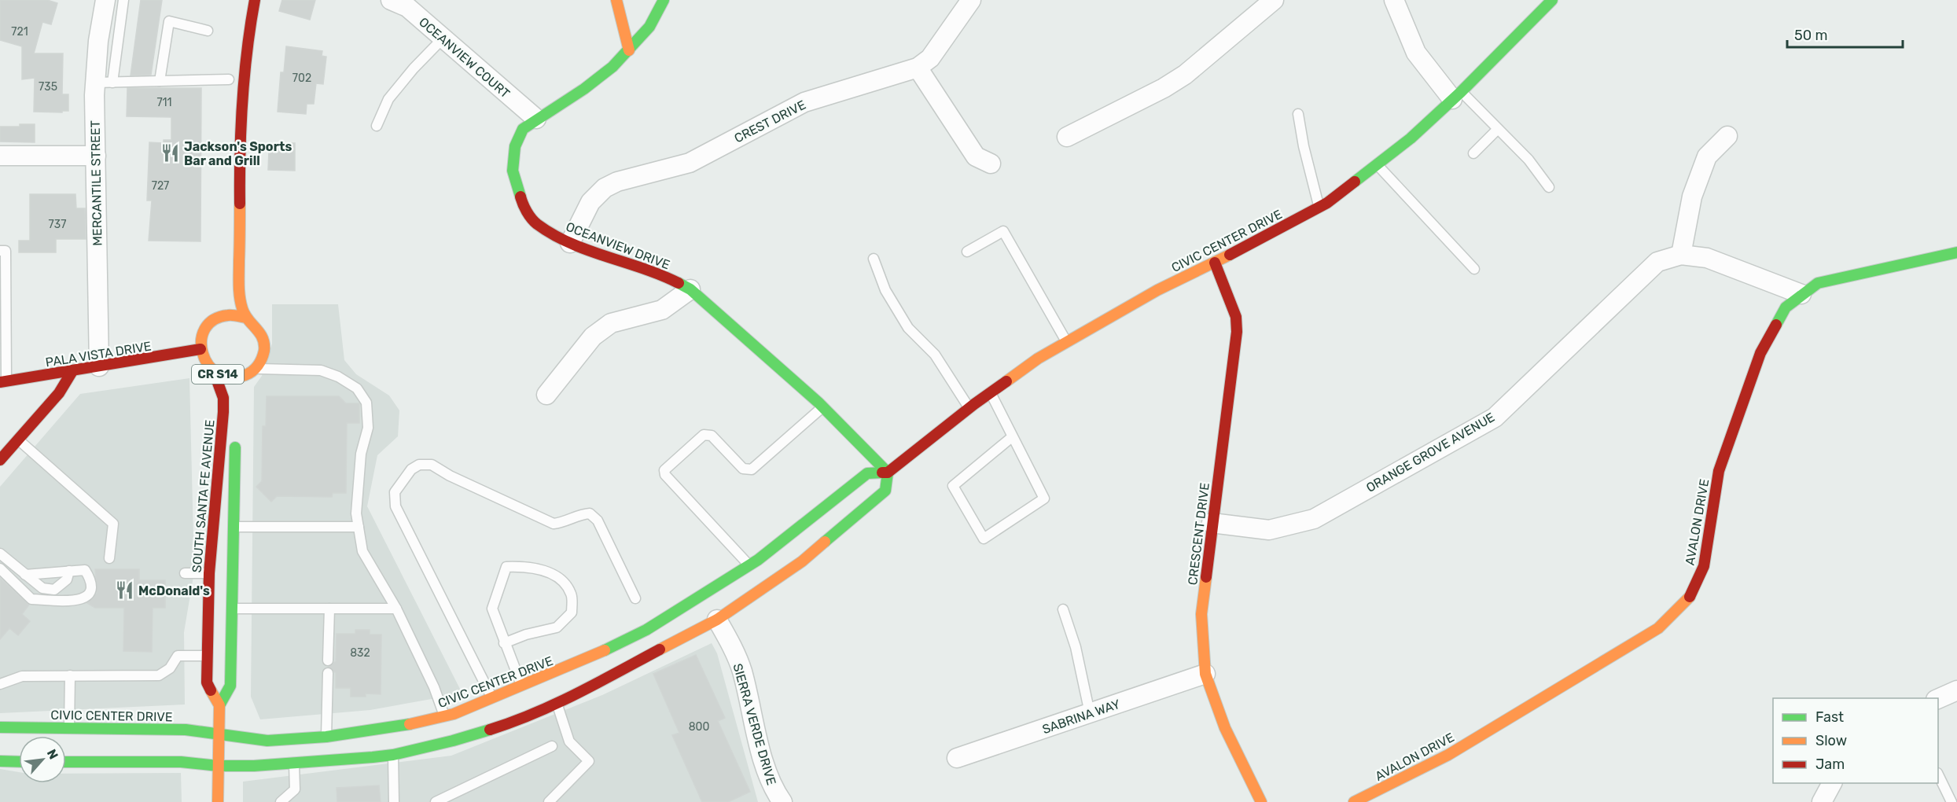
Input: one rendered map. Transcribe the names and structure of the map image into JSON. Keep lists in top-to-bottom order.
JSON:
{
  "streets": {
    "main road": [
      "CIVIC CENTER DRIVE",
      "OCEANVIEW DRIVE",
      "PALA VISTA DRIVE",
      "CR S14",
      "SOUTH SANTA FE AVENUE",
      "AVALON DRIVE",
      "CRESCENT DRIVE"
    ],
    "street": [
      "OCEANVIEW COURT",
      "CREST DRIVE",
      "MERCANTILE STREET",
      "ORANGE GROVE AVENUE",
      "SABRINA WAY",
      "SIERRA VERDE DRIVE"
    ]
  },
  "crossings": [
    ["OCEANVIEW COURT", "OCEANVIEW DRIVE"],
    ["CREST DRIVE", "OCEANVIEW DRIVE"],
    ["MERCANTILE STREET", "PALA VISTA DRIVE"],
    ["CIVIC CENTER DRIVE", "OCEANVIEW DRIVE"],
    ["CIVIC CENTER DRIVE", "CRESCENT DRIVE"],
    ["PALA VISTA DRIVE", "CR S14"],
    ["PALA VISTA DRIVE", "SOUTH SANTA FE AVENUE"],
    ["CR S14", "SOUTH SANTA FE AVENUE"],
    ["ORANGE GROVE AVENUE", "CRESCENT DRIVE"],
    ["CRESCENT DRIVE", "SABRINA WAY"]
  ],
  "places": {
    "restaurant": ["Jackson's Sports Bar and Grill", "McDonald's"]
  },
  "house_numbers": [
    "721",
    "702",
    "735",
    "711",
    "727",
    "737",
    "832",
    "800"
  ],
  "legend": ["Fast", "Slow", "Jam"],
  "scale_bar": "50 m",
  "north": "top right"
}
